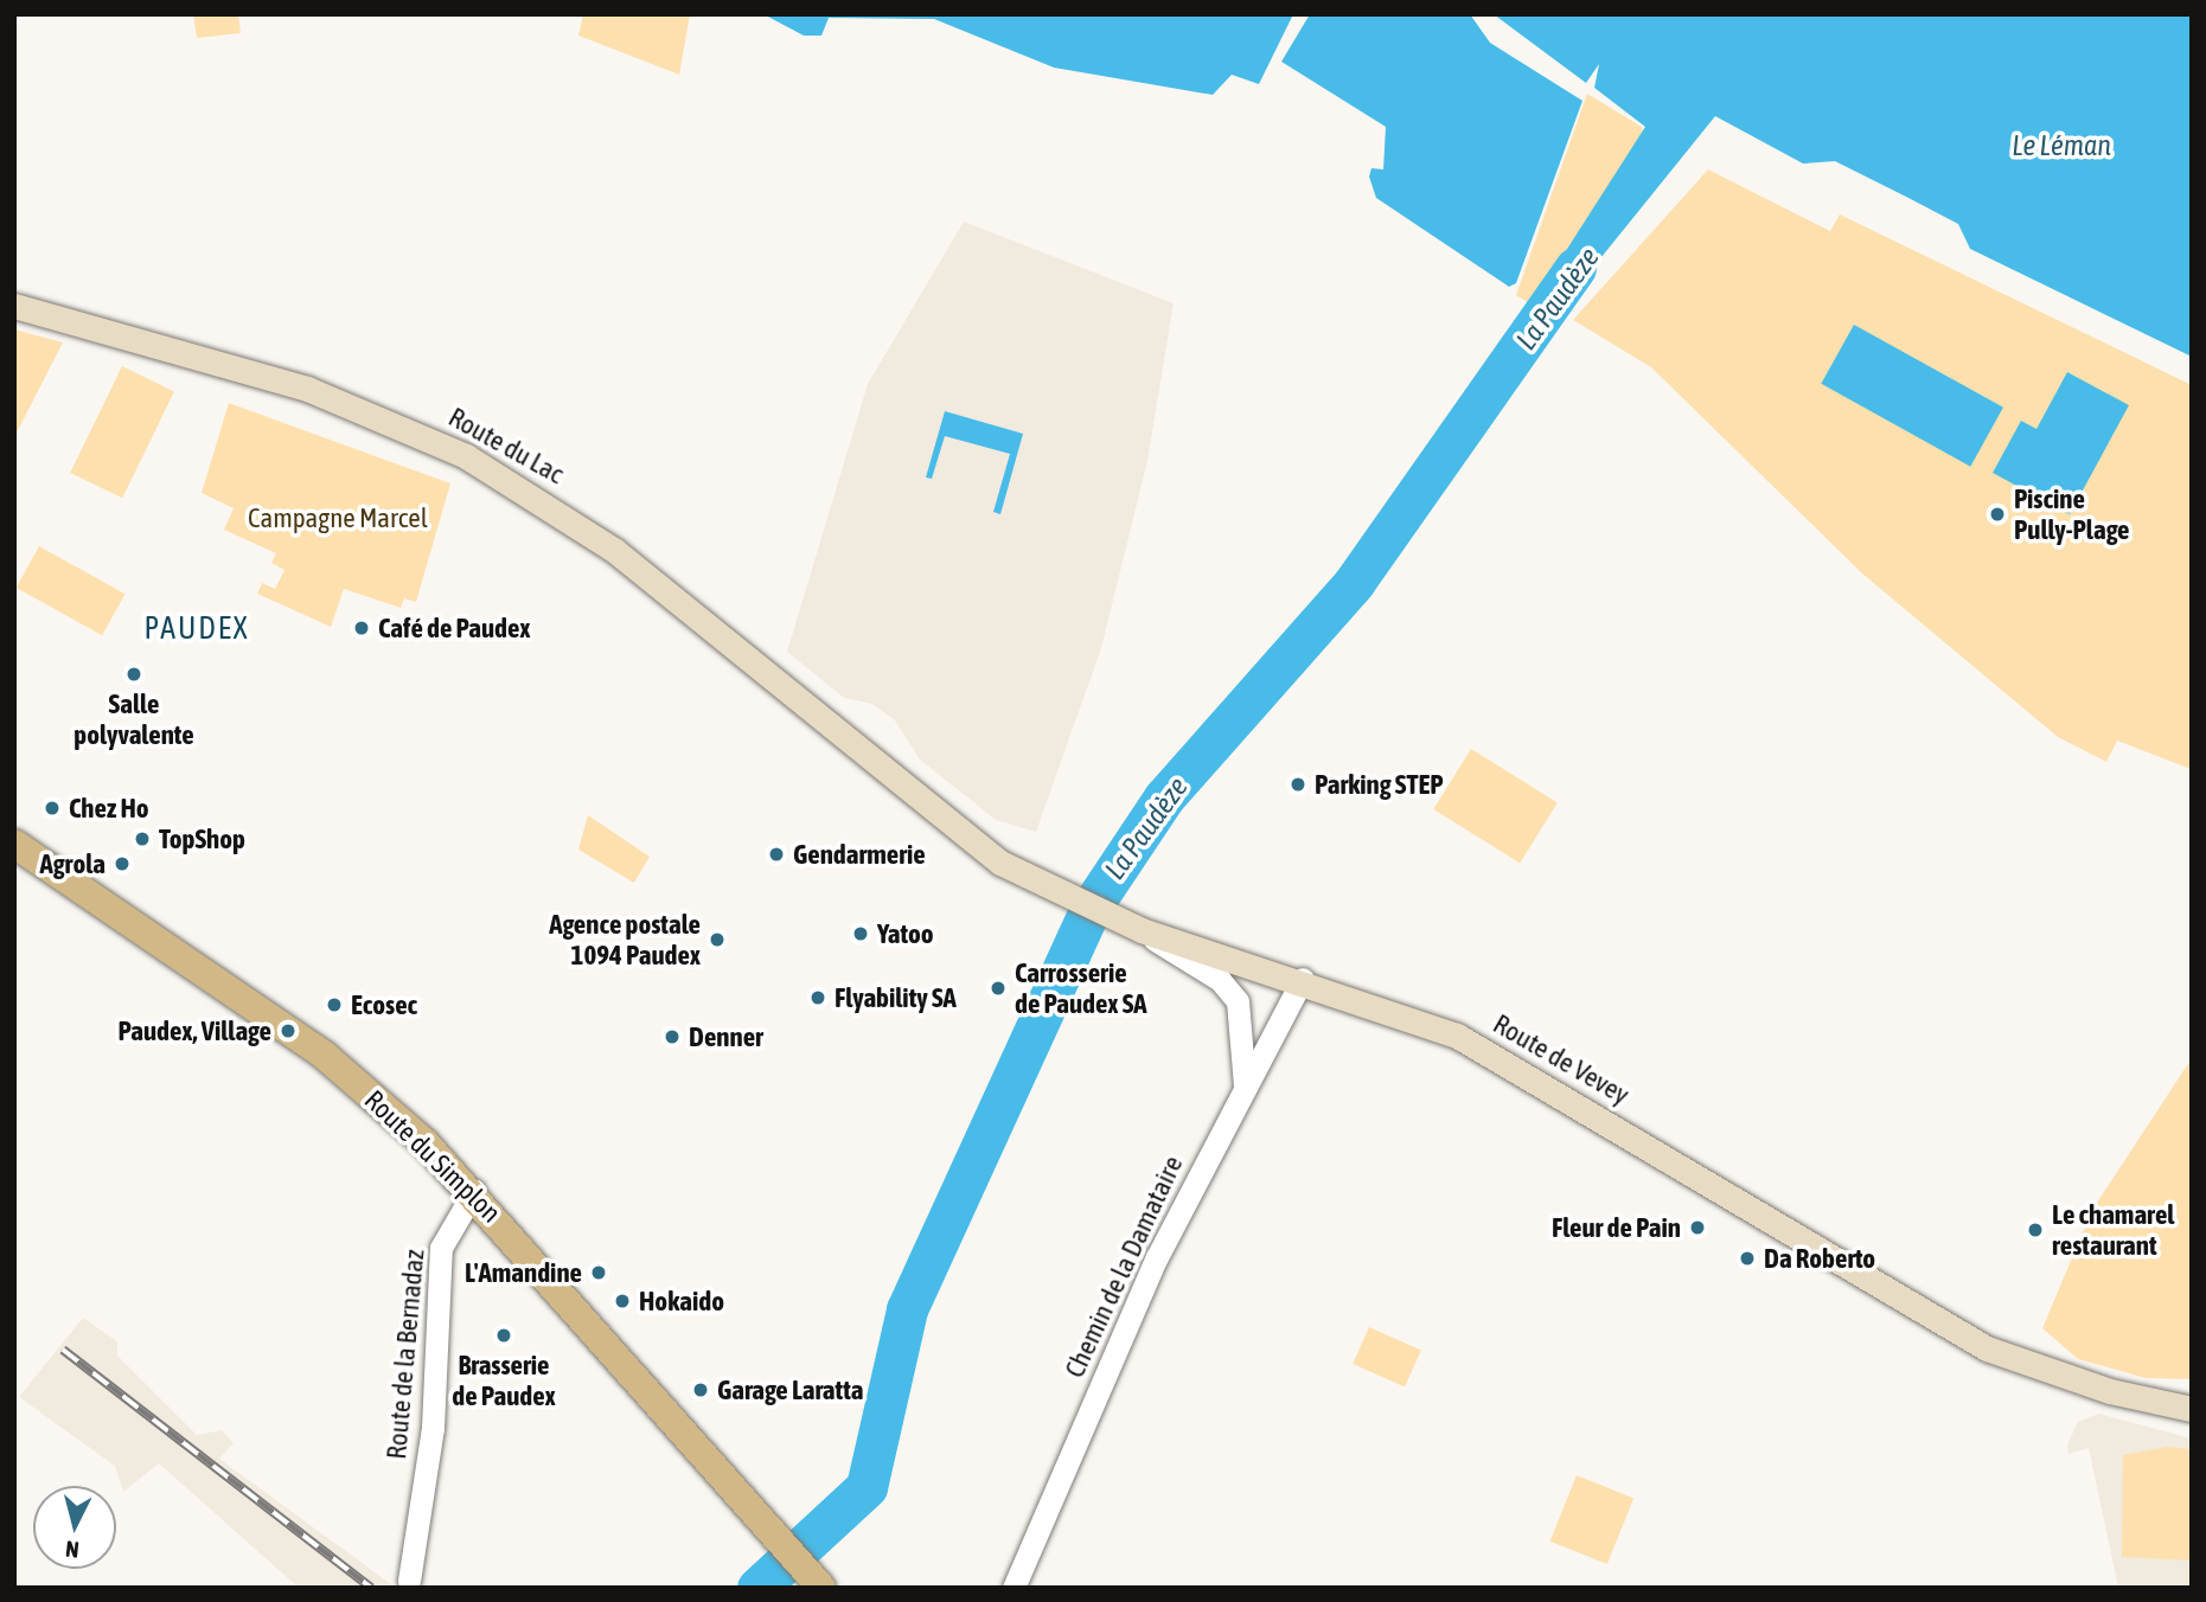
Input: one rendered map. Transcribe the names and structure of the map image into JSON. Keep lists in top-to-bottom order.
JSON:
{
  "streets": {
    "main road": ["Route du Lac", "Route de Vevey", "Route du Simplon"],
    "street": ["Chemin de la Damataire", "Route de la Bernadaz"]
  },
  "crossings": [
    ["Route du Lac", "Route de Vevey"],
    ["Route de Vevey", "Chemin de la Damataire"],
    ["Route du Simplon", "Route de la Bernadaz"]
  ],
  "districts": ["PAUDEX"],
  "water": ["Le Léman", "La Paudèze"],
  "parks": ["Campagne Marcel"],
  "places": [
    "Piscine Pully-Plage",
    "Café de Paudex",
    "Salle polyvalente",
    "Parking STEP",
    "Chez Ho",
    "TopShop",
    "Gendarmerie",
    "Agrola",
    "Yatoo",
    "Agence postale 1094 Paudex",
    "Carrosserie de Paudex SA",
    "Flyability SA",
    "Ecosec",
    "Paudex, Village",
    "Denner",
    "Fleur de Pain",
    "Le chamarel restaurant",
    "Da Roberto",
    "L'Amandine",
    "Hokaido",
    "Brasserie de Paudex",
    "Garage Laratta"
  ],
  "north": "bottom"
}
